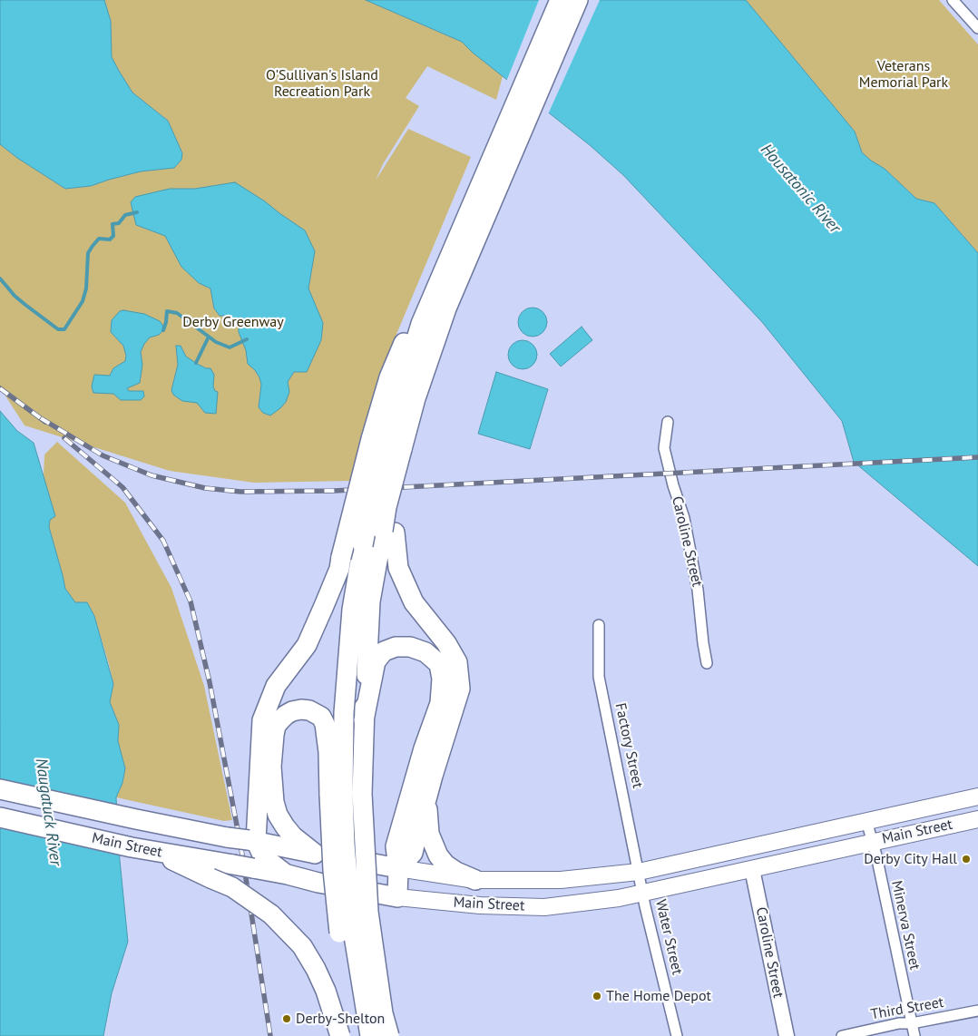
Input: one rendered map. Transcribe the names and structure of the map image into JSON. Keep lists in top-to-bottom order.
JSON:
{
  "streets": {
    "highway": ["Main Street"],
    "main road": ["Caroline Street"],
    "street": [
      "Factory Street",
      "Minerva Street",
      "Water Street",
      "Third Street"
    ]
  },
  "crossings": [
    ["Caroline Street", "Main Street"],
    ["Factory Street", "Main Street"],
    ["Factory Street", "Water Street"],
    ["Main Street", "Minerva Street"],
    ["Main Street", "Water Street"],
    ["Minerva Street", "Third Street"]
  ],
  "water": ["Housatonic River", "Naugatuck River"],
  "parks": ["Veterans Memorial Park", "O'Sullivan's Island Recreation Park", "Derby Greenway"],
  "places": ["Derby City Hall", "The Home Depot", "Derby-Shelton"]
}
